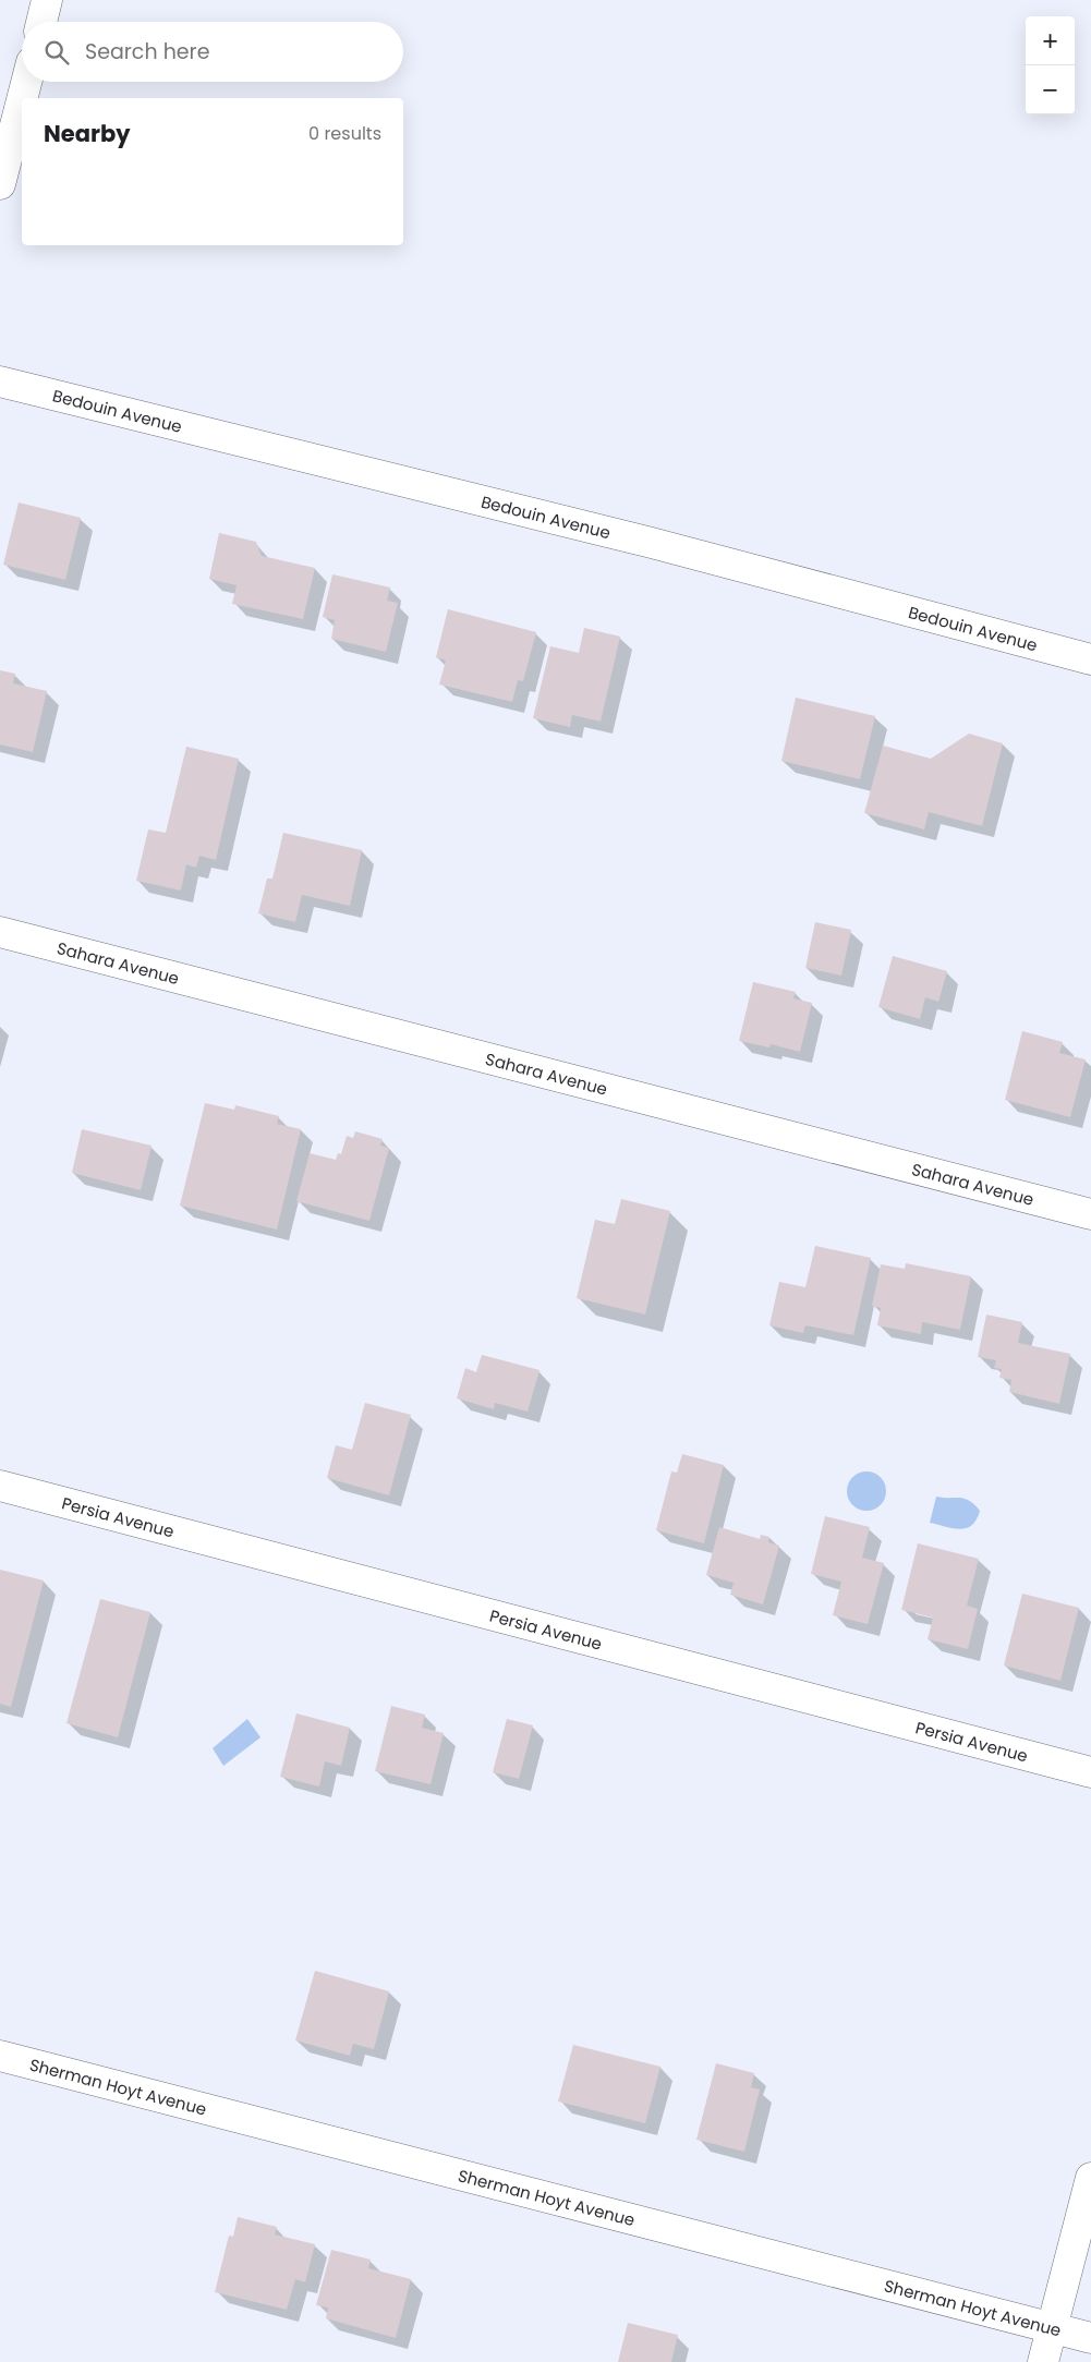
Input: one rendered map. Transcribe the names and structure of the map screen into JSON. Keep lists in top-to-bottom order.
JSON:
{
  "streets": {
    "street": [
      "Bedouin Avenue",
      "Sahara Avenue",
      "Persia Avenue",
      "Sherman Hoyt Avenue"
    ]
  },
  "page": {
    "map_buttons": ["+", "−"],
    "search": "Search here",
    "heading": ["Nearby", "0 results"]
  }
}
